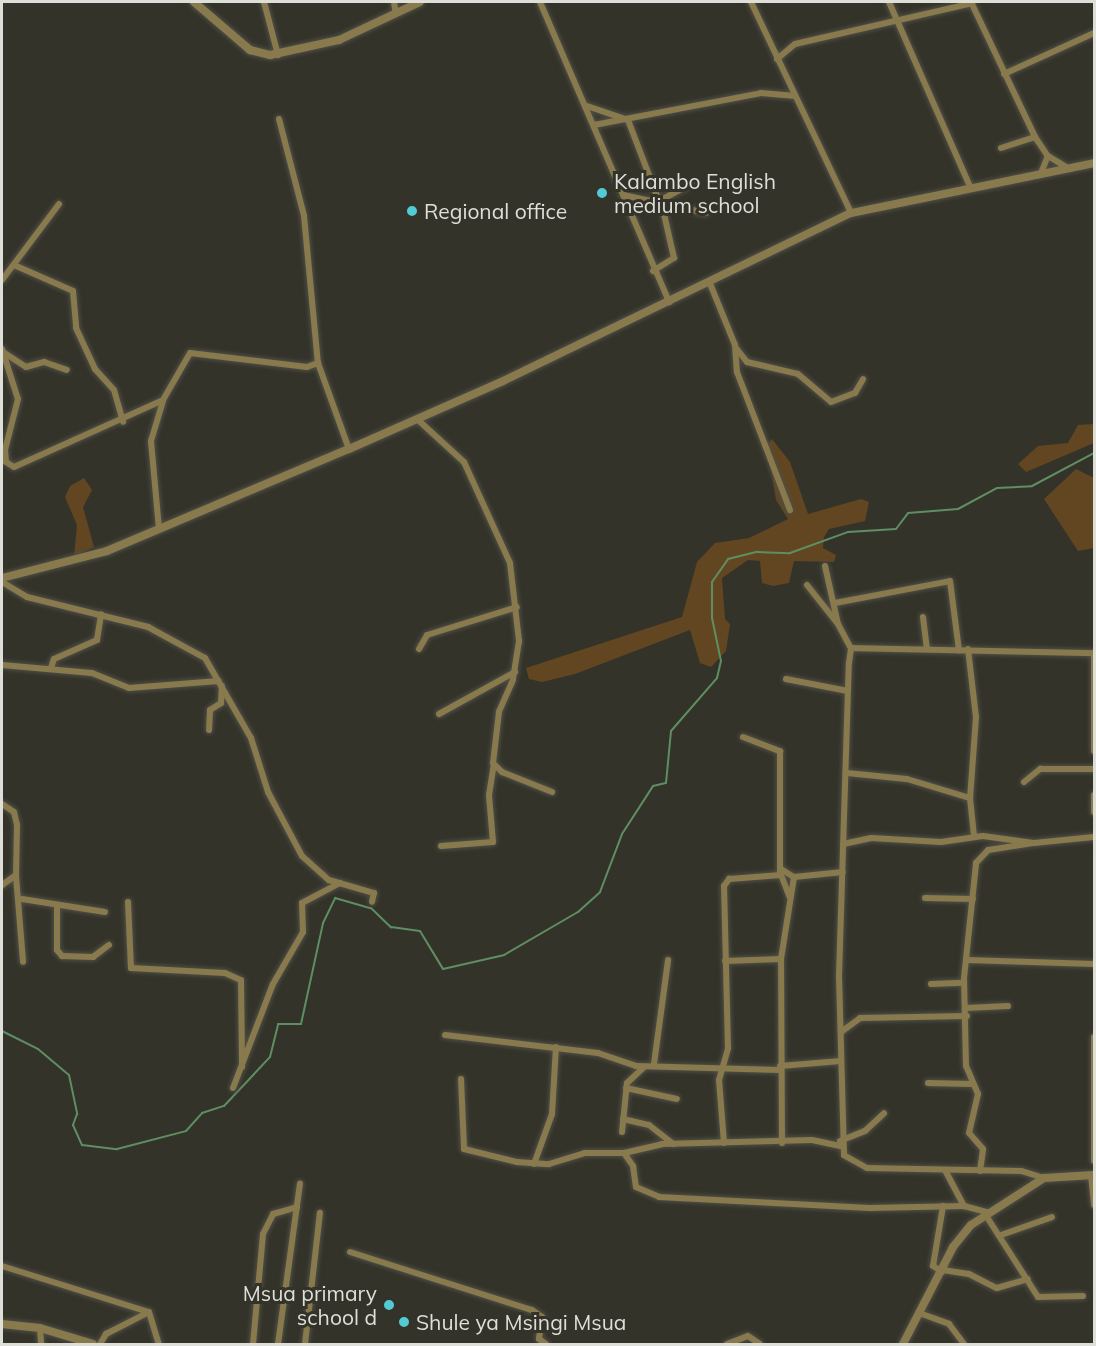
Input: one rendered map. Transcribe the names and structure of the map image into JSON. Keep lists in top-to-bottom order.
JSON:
{
  "places": [
    "Kalambo English medium school",
    "Regional office",
    "Msua primary school d",
    "Shule ya Msingi Msua"
  ]
}
